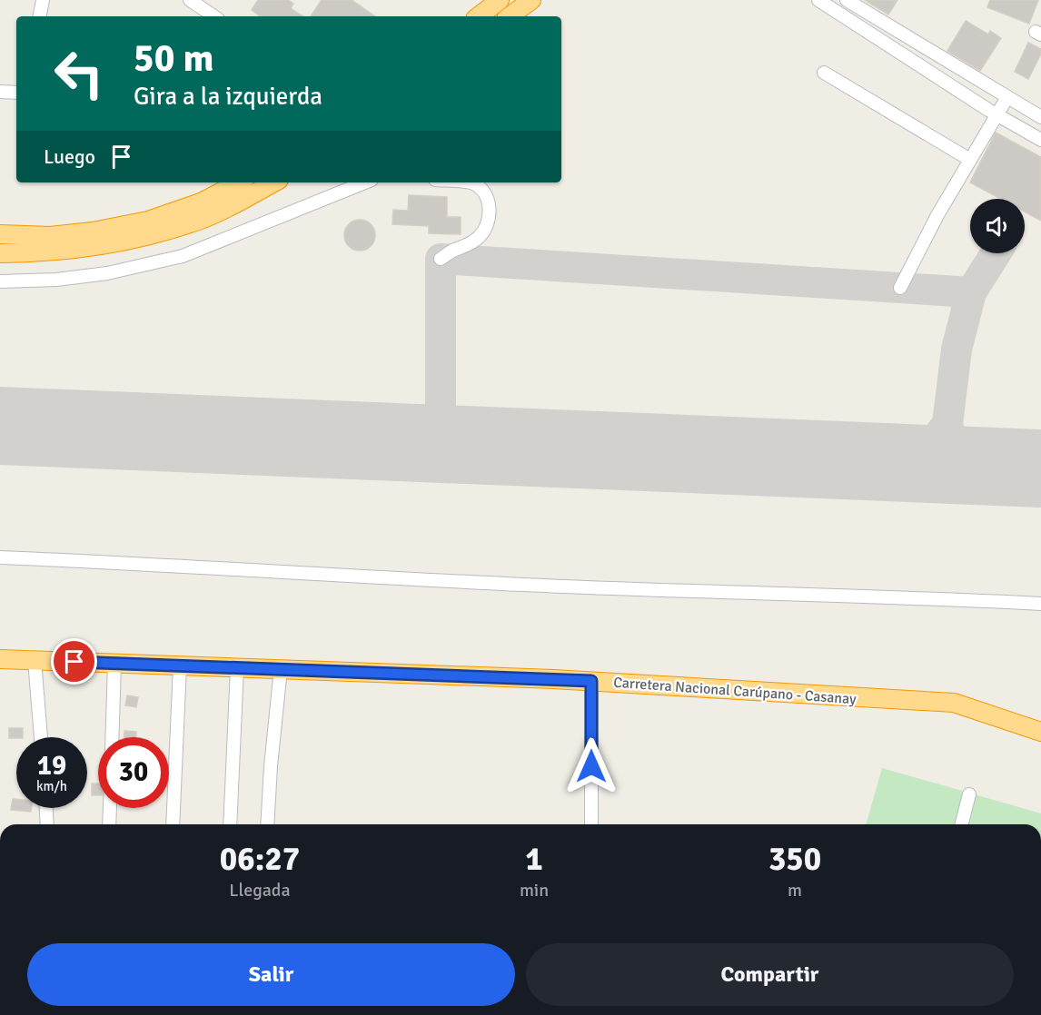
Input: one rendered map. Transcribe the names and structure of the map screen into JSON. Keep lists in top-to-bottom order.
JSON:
{
  "streets": {
    "highway": ["Carretera Nacional Carúpano - Casanay"]
  },
  "page": {
    "turn": ["50 m", "Gira a la izquierda"],
    "then": "Luego",
    "speed": "19 km/h",
    "limit": "30",
    "eta": [
      "06:27",
      "Llegada",
      "1",
      "min",
      "350",
      "m"
    ],
    "buttons": ["Salir", "Compartir"]
  }
}
